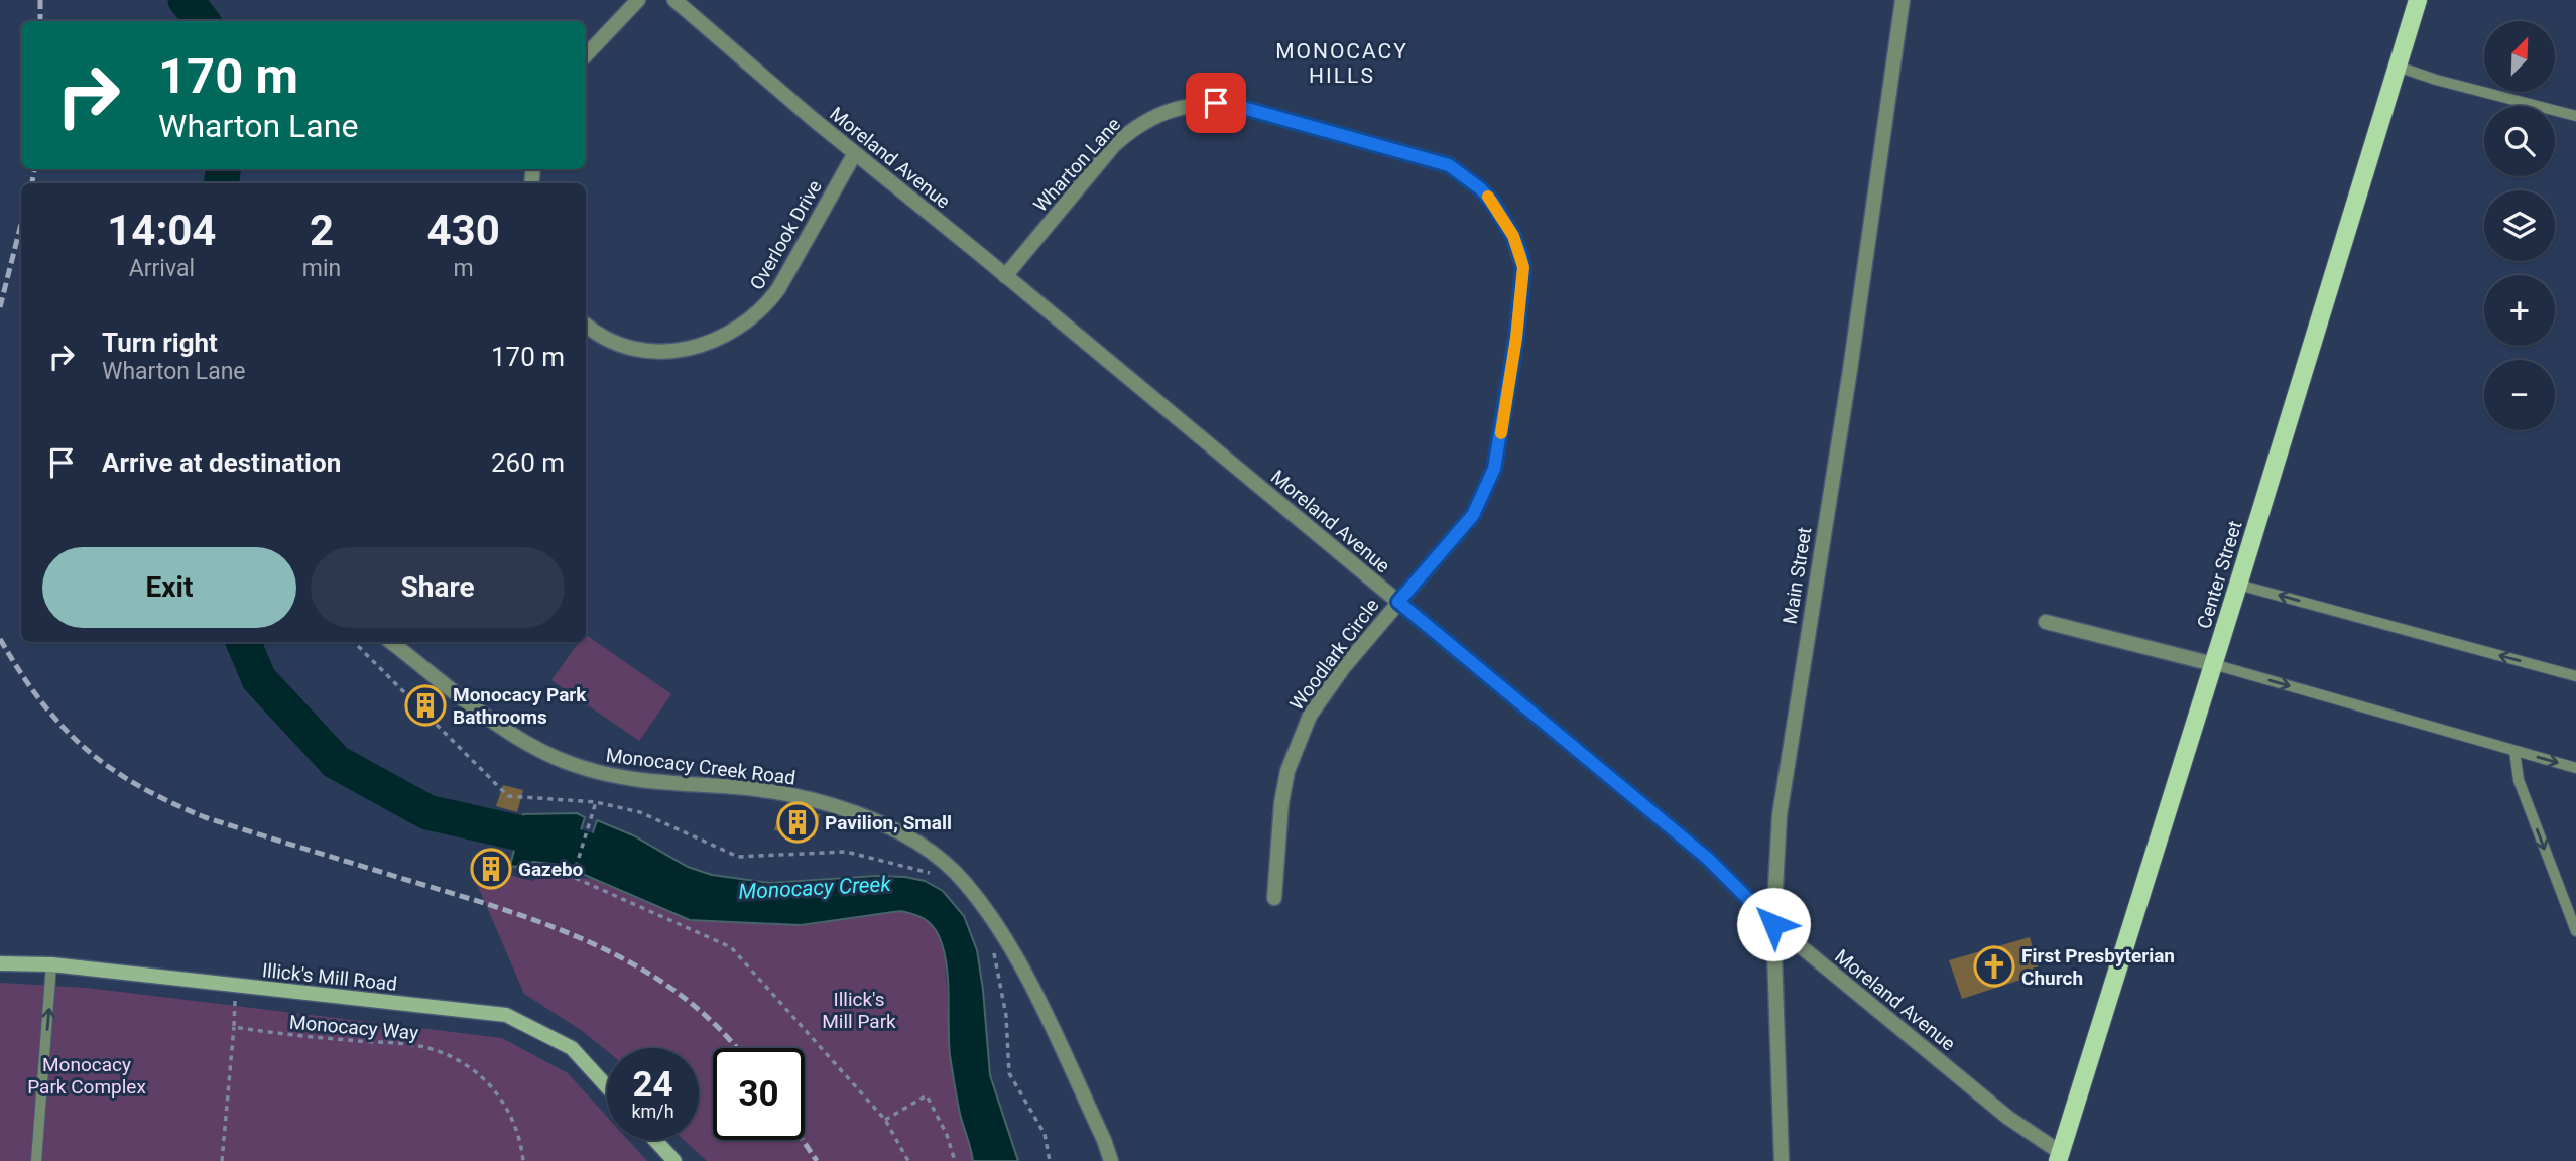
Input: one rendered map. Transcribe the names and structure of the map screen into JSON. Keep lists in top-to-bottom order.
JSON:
{
  "streets": {
    "main road": ["Center Street"],
    "street": [
      "Moreland Avenue",
      "Wharton Lane",
      "Overlook Drive",
      "Main Street",
      "Woodlark Circle",
      "Monocacy Creek Road",
      "Illick's Mill Road"
    ],
    "path": ["Monocacy Way"]
  },
  "crossings": [
    ["Moreland Avenue", "Wharton Lane"],
    ["Moreland Avenue", "Overlook Drive"],
    ["Moreland Avenue", "Center Street"],
    ["Moreland Avenue", "Main Street"],
    ["Moreland Avenue", "Woodlark Circle"],
    ["Wharton Lane", "Woodlark Circle"]
  ],
  "districts": ["MONOCACY HILLS"],
  "water": ["Monocacy Creek"],
  "parks": ["Illick's Mill Park", "Monocacy Park Complex"],
  "places": {
    "building": ["Monocacy Park Bathrooms", "Pavilion, Small", "Gazebo"],
    "church": ["First Presbyterian Church"]
  },
  "north": "top right",
  "page": {
    "map_buttons": ["+", "−"],
    "turn": ["170 m", "Wharton Lane"],
    "eta": [
      "14:04",
      "Arrival",
      "2",
      "min",
      "430",
      "m"
    ],
    "list": [
      {
        "name": "Turn right",
        "note": "Wharton Lane",
        "value": "170 m"
      },
      {
        "name": "Arrive at destination",
        "value": "260 m"
      }
    ],
    "buttons": ["Exit", "Share"],
    "speed": "24 km/h",
    "limit": "30"
  }
}
